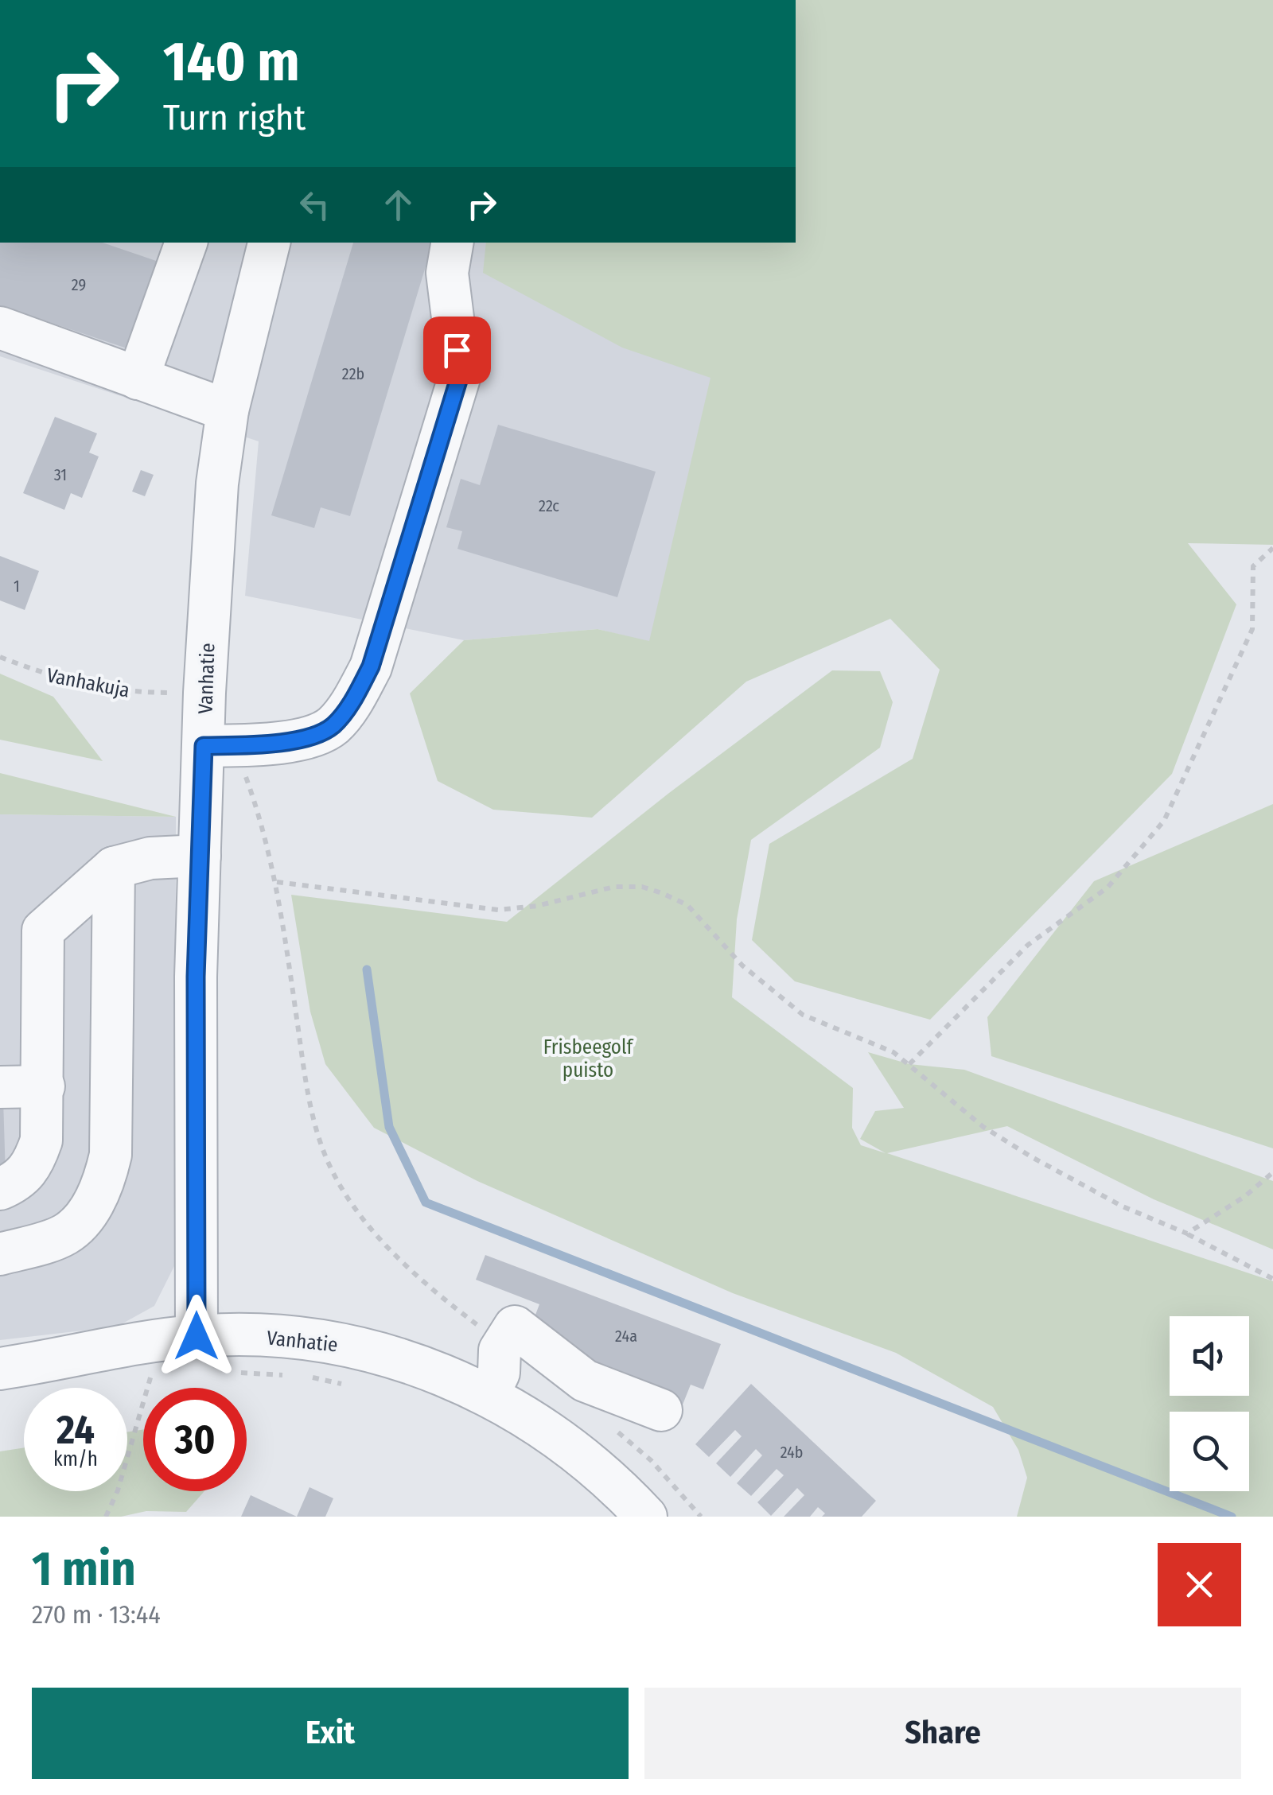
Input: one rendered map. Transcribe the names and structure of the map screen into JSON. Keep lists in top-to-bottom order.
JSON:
{
  "streets": {
    "street": ["Vanhatie"],
    "path": ["Vanhakuja"]
  },
  "crossings": [
    ["Vanhatie", "Vanhakuja"]
  ],
  "parks": ["Frisbeegolf puisto"],
  "house_numbers": [
    "29",
    "22b",
    "31",
    "22c",
    "1",
    "24a",
    "24b"
  ],
  "page": {
    "turn": ["140 m", "Turn right"],
    "speed": "24 km/h",
    "limit": "30",
    "heading": ["1 min", "270 m · 13:44"],
    "buttons": ["Exit", "Share"]
  }
}
